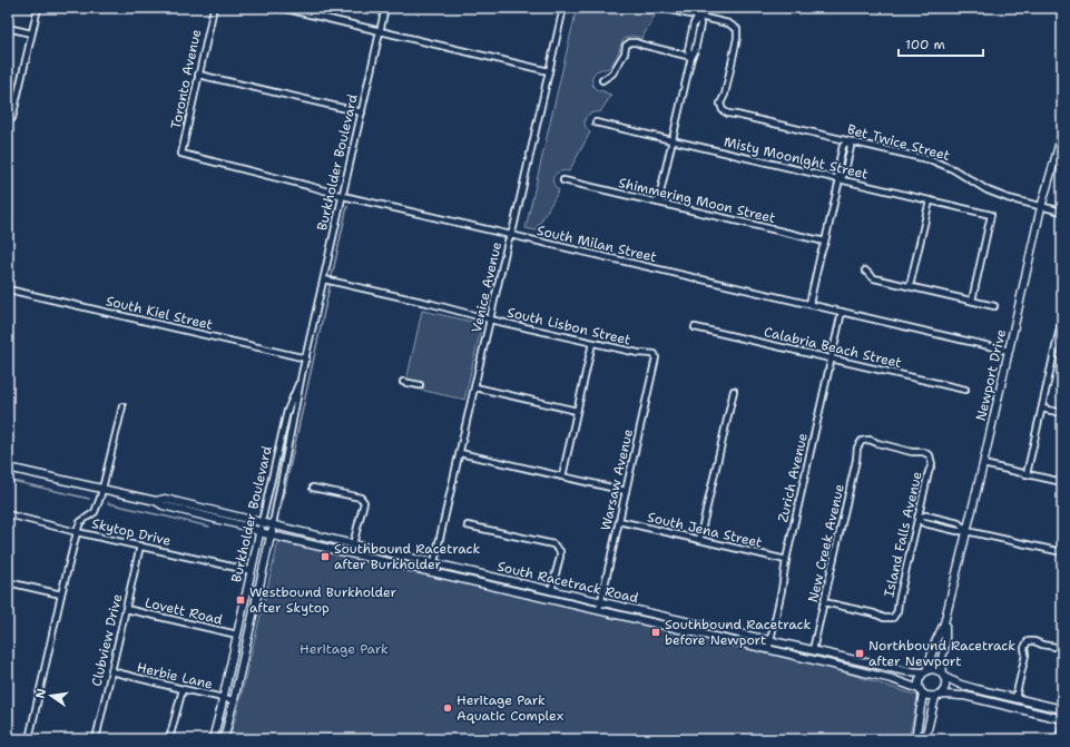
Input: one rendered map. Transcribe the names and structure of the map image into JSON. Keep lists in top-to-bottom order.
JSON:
{
  "streets": {
    "main road": ["Burkholder Boulevard", "Newport Drive", "South Racetrack Road"],
    "street": [
      "Toronto Avenue",
      "Bet Twice Street",
      "Misty Moonlght Street",
      "Shimmering Moon Street",
      "South Milan Street",
      "Venice Avenue",
      "South Kiel Street",
      "South Lisbon Street",
      "Calabria Beach Street",
      "Zurich Avenue",
      "Warsaw Avenue",
      "South Jena Street",
      "Skytop Drive",
      "Island Falls Avenue",
      "New Creek Avenue",
      "Lovett Road",
      "Clubview Drive",
      "Herbie Lane"
    ]
  },
  "crossings": [
    ["Toronto Avenue", "South Milan Street"],
    ["Bet Twice Street", "Newport Drive"],
    ["Burkholder Boulevard", "South Milan Street"],
    ["Burkholder Boulevard", "South Kiel Street"],
    ["Burkholder Boulevard", "South Lisbon Street"],
    ["Burkholder Boulevard", "Skytop Drive"],
    ["Burkholder Boulevard", "South Racetrack Road"],
    ["Burkholder Boulevard", "Lovett Road"],
    ["Burkholder Boulevard", "Herbie Lane"],
    ["South Milan Street", "Venice Avenue"],
    ["South Milan Street", "Newport Drive"],
    ["South Milan Street", "Zurich Avenue"],
    ["Venice Avenue", "South Lisbon Street"],
    ["Venice Avenue", "South Racetrack Road"],
    ["South Lisbon Street", "Warsaw Avenue"],
    ["Calabria Beach Street", "Zurich Avenue"],
    ["Newport Drive", "South Racetrack Road"],
    ["Zurich Avenue", "South Jena Street"],
    ["Zurich Avenue", "South Racetrack Road"],
    ["Warsaw Avenue", "South Jena Street"],
    ["Warsaw Avenue", "South Racetrack Road"],
    ["Skytop Drive", "Clubview Drive"],
    ["Island Falls Avenue", "New Creek Avenue"],
    ["New Creek Avenue", "South Racetrack Road"],
    ["Lovett Road", "Clubview Drive"],
    ["Clubview Drive", "Herbie Lane"]
  ],
  "parks": ["Heritage Park"],
  "places": {
    "transit": [
      "Southbound Racetrack after Burkholder",
      "Westbound Burkholder after Skytop",
      "Southbound Racetrack before Newport",
      "Northbound Racetrack after Newport"
    ],
    "other": ["Heritage Park Aquatic Complex"]
  },
  "scale_bar": "100 m",
  "north": "left"
}
